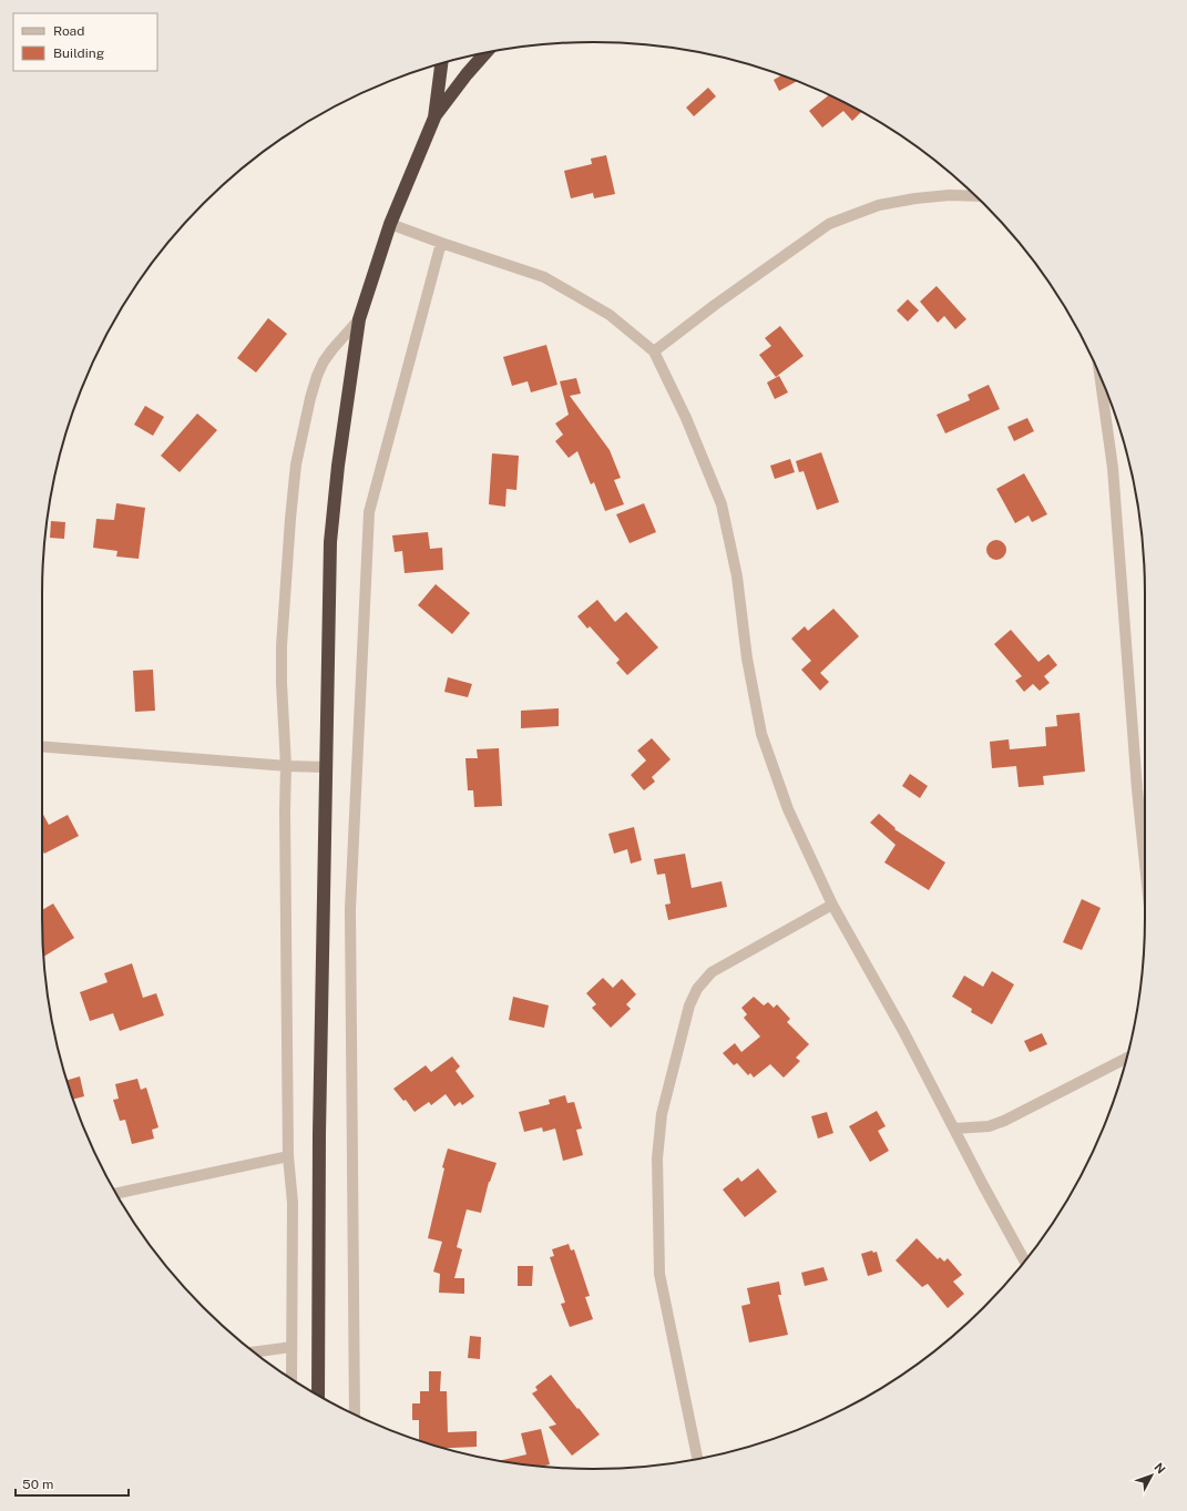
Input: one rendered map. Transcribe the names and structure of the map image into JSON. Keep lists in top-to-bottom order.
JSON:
{
  "legend": ["Road", "Building"],
  "scale_bar": "50 m",
  "north": "top right"
}
